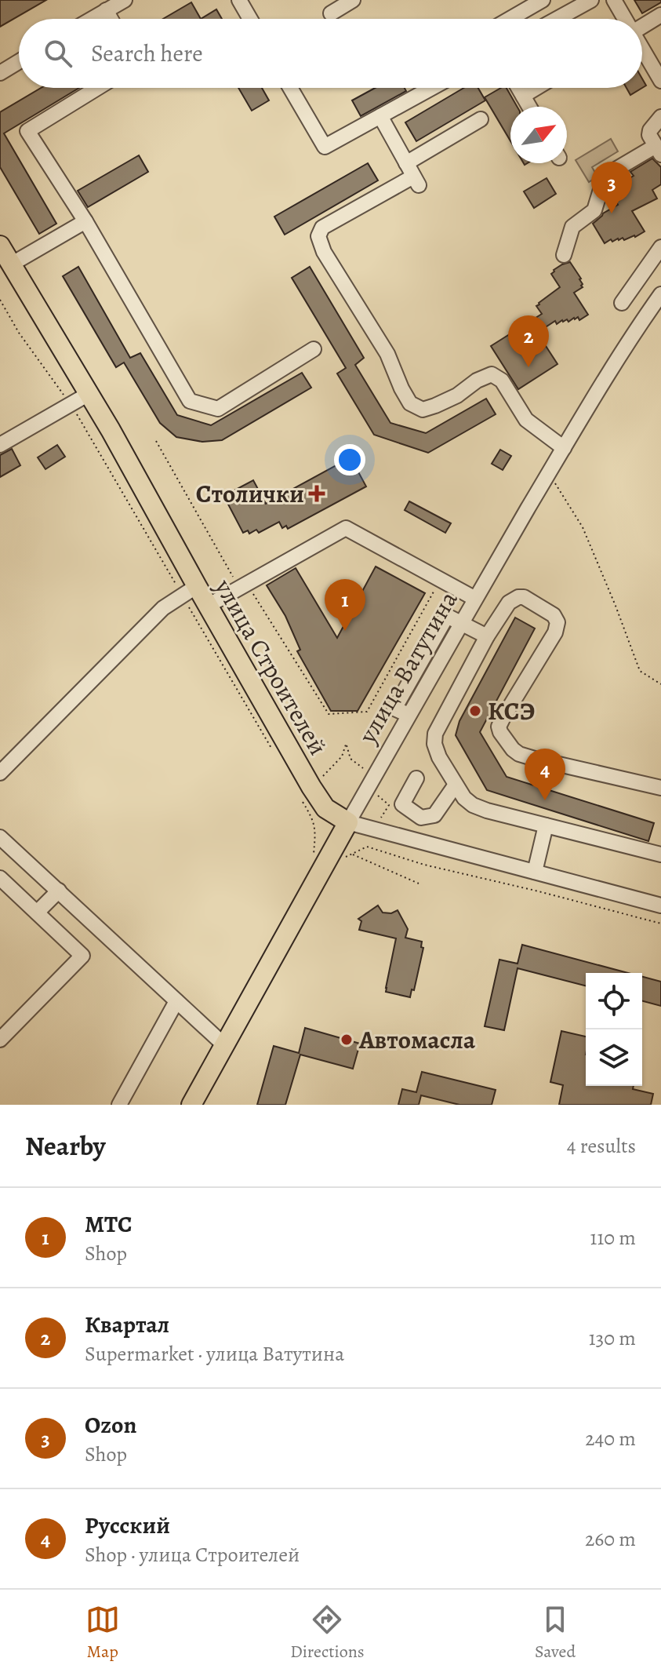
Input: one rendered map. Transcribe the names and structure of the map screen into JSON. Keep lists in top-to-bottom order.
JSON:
{
  "streets": {
    "main road": ["улица Строителей", "улица Ватутина"]
  },
  "crossings": [
    ["улица Строителей", "улица Ватутина"]
  ],
  "places": {
    "health": ["Столички"],
    "other": ["КСЭ", "Автомасла"]
  },
  "north": "top right",
  "page": {
    "search": "Search here",
    "pins": [
      "3",
      "2",
      "1",
      "4"
    ],
    "heading": ["Nearby", "4 results"],
    "list": [
      {
        "mark": "1",
        "name": "МТС",
        "note": "Shop",
        "value": "110 m"
      },
      {
        "mark": "2",
        "name": "Квартал",
        "note": "Supermarket · улица Ватутина",
        "value": "130 m"
      },
      {
        "mark": "3",
        "name": "Ozon",
        "note": "Shop",
        "value": "240 m"
      },
      {
        "mark": "4",
        "name": "Русский",
        "note": "Shop · улица Строителей",
        "value": "260 m"
      }
    ],
    "nav": ["Map", "Directions", "Saved"]
  }
}
